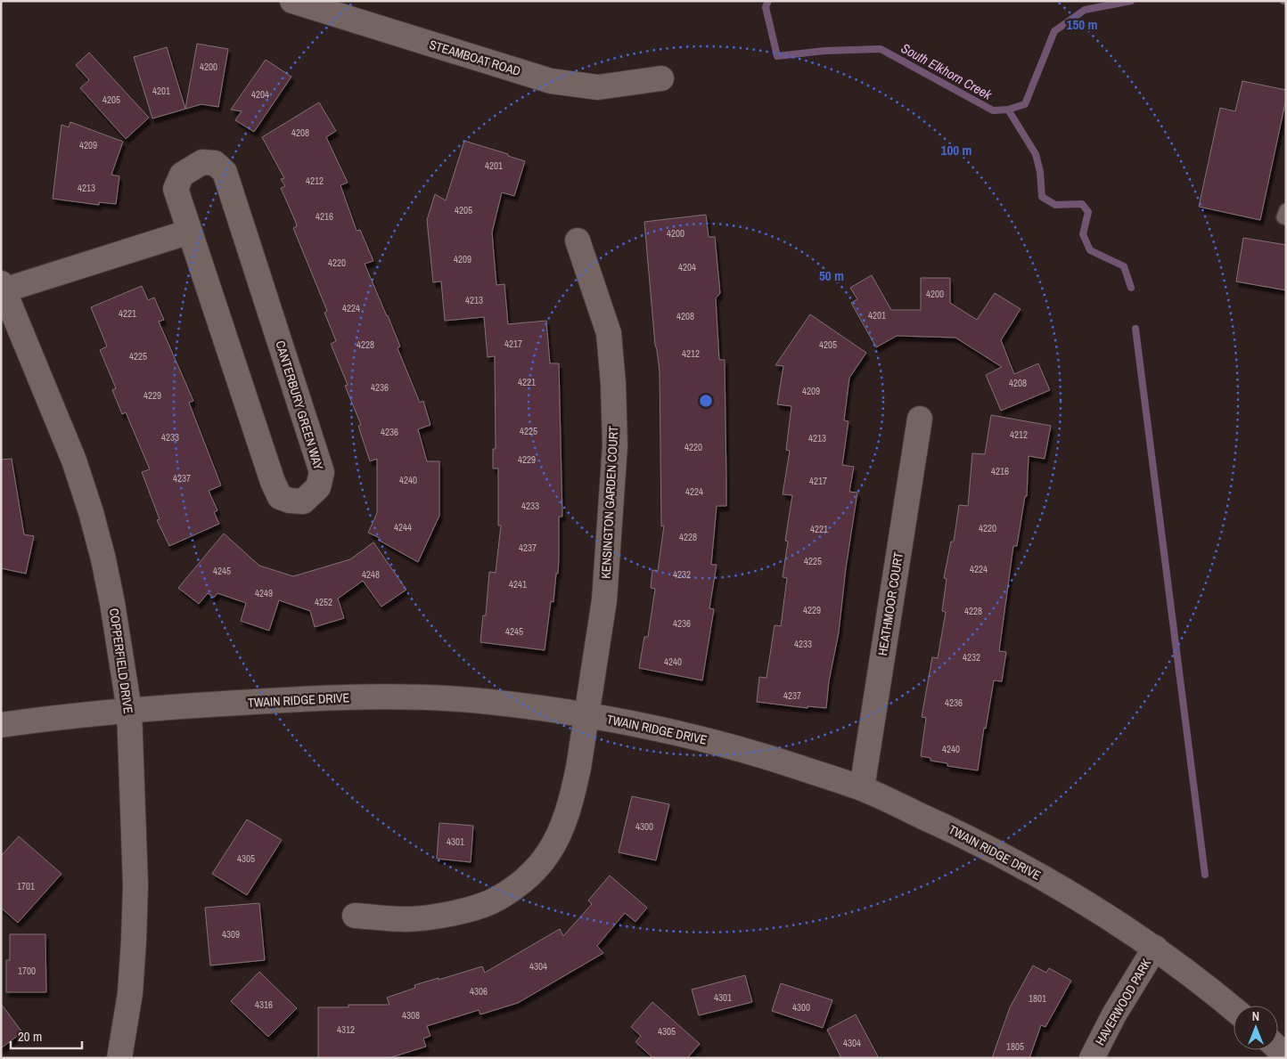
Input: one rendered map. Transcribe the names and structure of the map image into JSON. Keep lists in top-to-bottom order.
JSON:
{
  "streets": {
    "street": [
      "STEAMBOAT ROAD",
      "CANTERBURY GREEN WAY",
      "KENSINGTON GARDEN COURT",
      "HEATHMOOR COURT",
      "COPPERFIELD DRIVE",
      "TWAIN RIDGE DRIVE",
      "HAVERWOOD PARK"
    ]
  },
  "crossings": [
    ["KENSINGTON GARDEN COURT", "TWAIN RIDGE DRIVE"],
    ["HEATHMOOR COURT", "TWAIN RIDGE DRIVE"],
    ["COPPERFIELD DRIVE", "TWAIN RIDGE DRIVE"],
    ["TWAIN RIDGE DRIVE", "HAVERWOOD PARK"]
  ],
  "water": ["South Elkhorn Creek"],
  "house_numbers": [
    "4200",
    "4201",
    "4204",
    "4205",
    "4208",
    "4209",
    "4201",
    "4212",
    "4213",
    "4205",
    "4216",
    "4200",
    "4209",
    "4220",
    "4204",
    "4200",
    "4213",
    "4224",
    "4221",
    "4201",
    "4208",
    "4217",
    "4228",
    "4205",
    "4212",
    "4225",
    "4221",
    "4208",
    "4236",
    "4209",
    "4229",
    "4225",
    "4236",
    "4212",
    "4233",
    "4213",
    "4220",
    "4229",
    "4216",
    "4237",
    "4240",
    "4217",
    "4224",
    "4233",
    "4244",
    "4220",
    "4221",
    "4228",
    "4237",
    "4225",
    "4224",
    "4245",
    "4248",
    "4232",
    "4241",
    "4249",
    "4252",
    "4229",
    "4228",
    "4236",
    "4245",
    "4233",
    "4232",
    "4240",
    "4237",
    "4236",
    "4240",
    "4300",
    "4301",
    "4305",
    "1701",
    "4309",
    "4304",
    "1700",
    "4306",
    "4301",
    "1801",
    "4316",
    "4300",
    "4308",
    "4312",
    "4305",
    "4304",
    "1805"
  ],
  "scale_bar": "20 m",
  "north": "top",
  "rings": ["150 m", "100 m", "50 m"]
}
